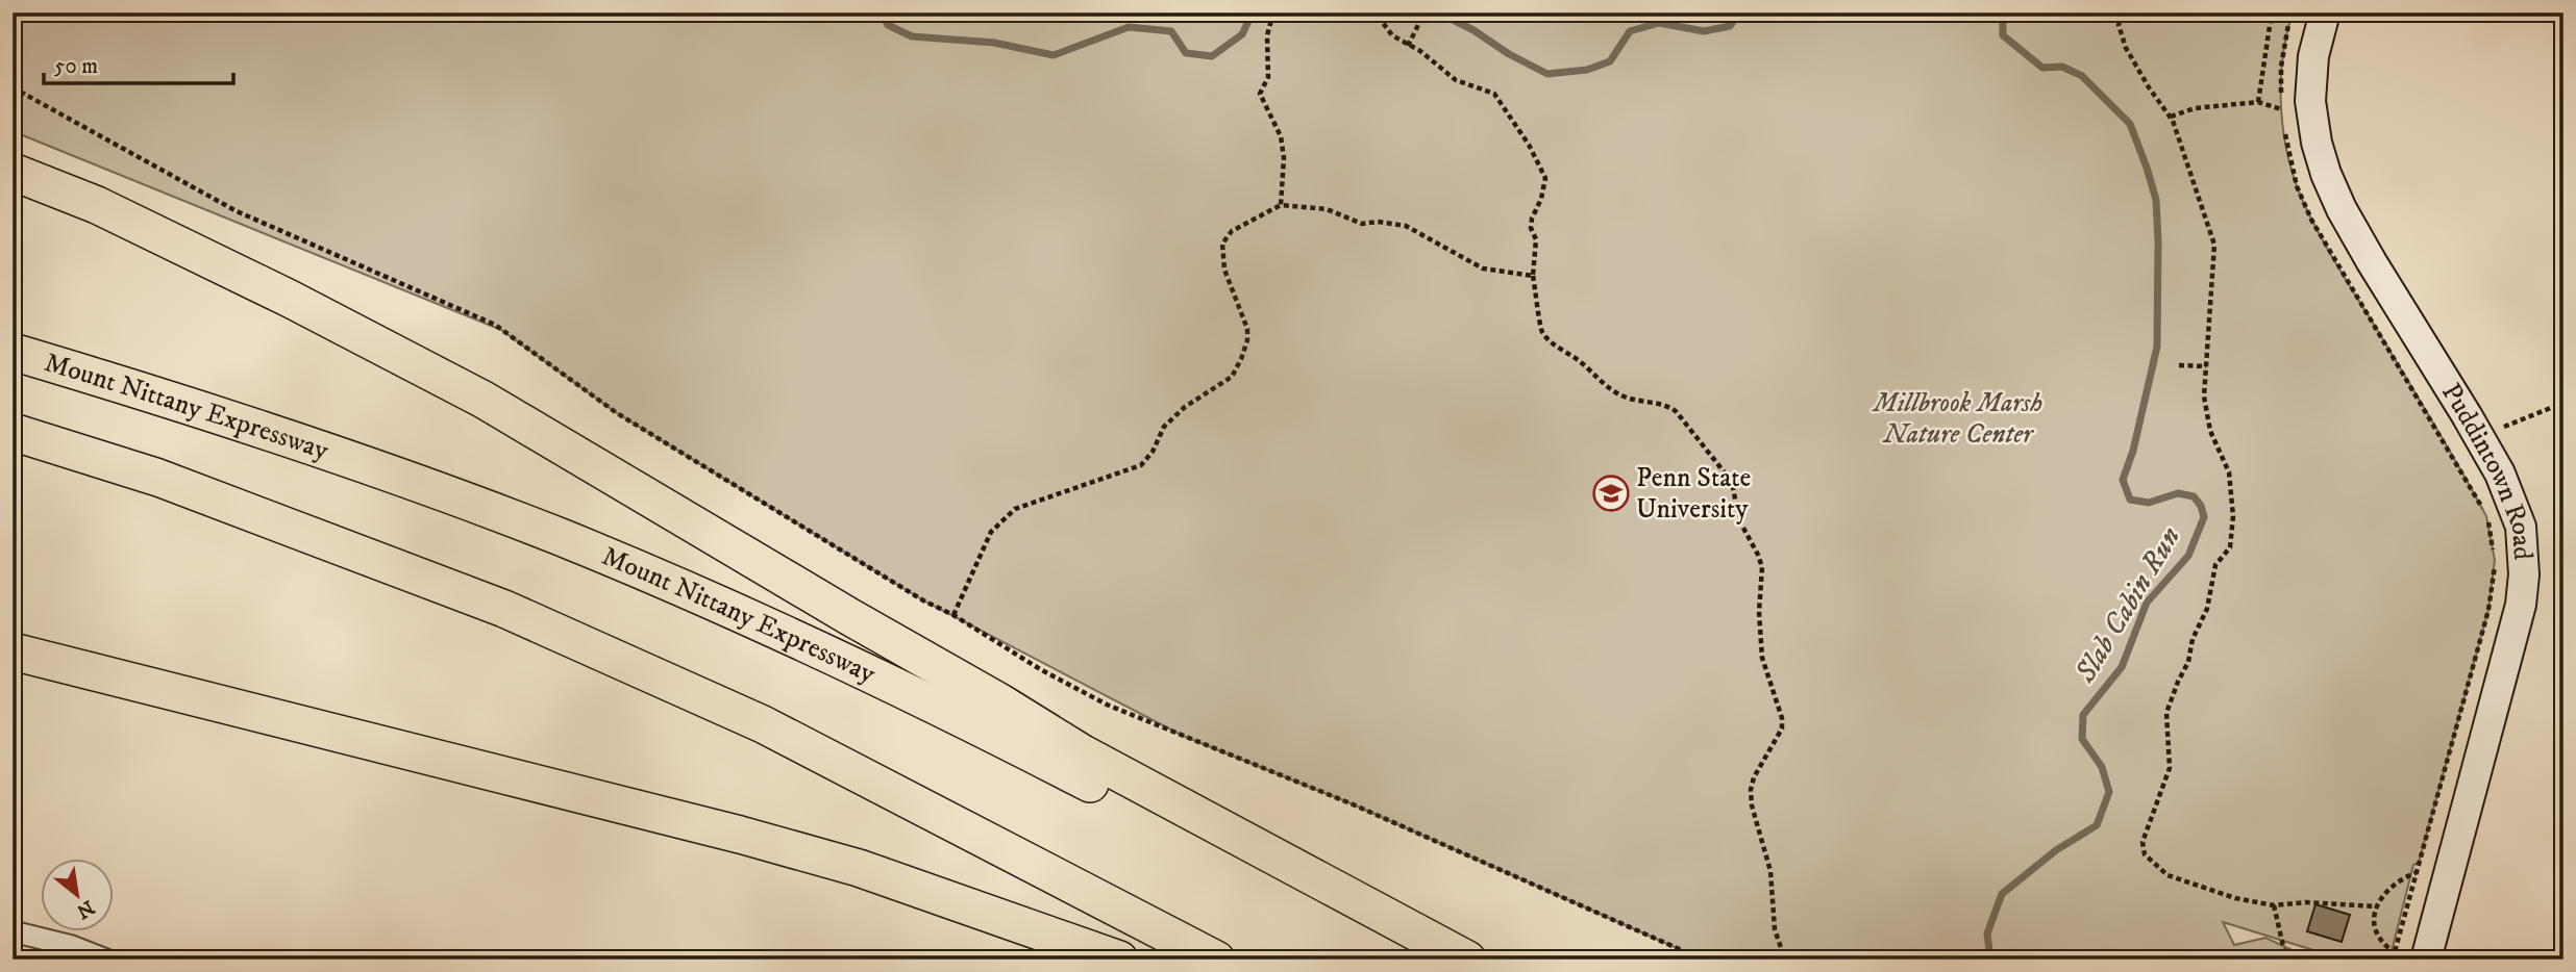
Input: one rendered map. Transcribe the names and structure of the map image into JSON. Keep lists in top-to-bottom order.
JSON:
{
  "streets": {
    "highway": ["Mount Nittany Expressway"],
    "street": ["Puddintown Road"]
  },
  "water": ["Slab Cabin Run"],
  "parks": ["Millbrook Marsh Nature Center"],
  "places": {
    "school or university": ["Penn State University"]
  },
  "scale_bar": "50 m",
  "north": "bottom right"
}
